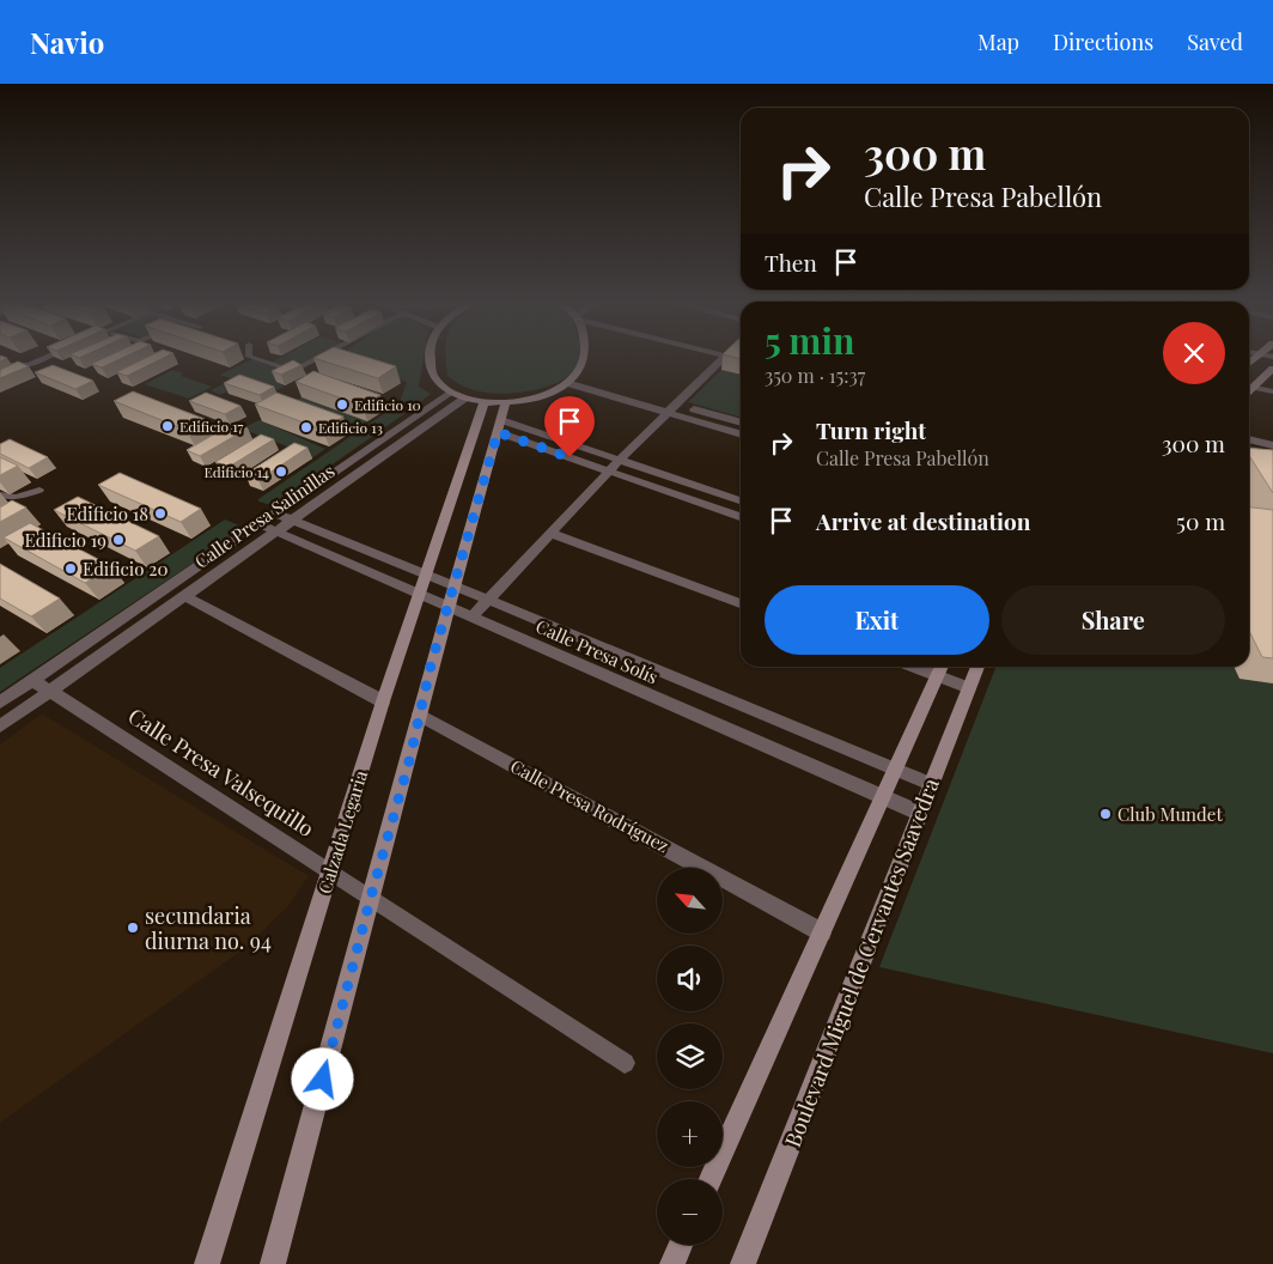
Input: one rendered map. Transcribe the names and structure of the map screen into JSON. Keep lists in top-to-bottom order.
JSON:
{
  "streets": {
    "main road": ["Calzada Legaria", "Boulevard Miguel de Cervantes Saavedra"],
    "street": [
      "Calle Presa Salinillas",
      "Calle Presa Solís",
      "Calle Presa Valsequillo",
      "Calle Presa Rodríguez"
    ]
  },
  "crossings": [
    ["Calle Presa Salinillas", "Calle Presa Solís"],
    ["Calle Presa Salinillas", "Calle Presa Valsequillo"],
    ["Calle Presa Solís", "Calzada Legaria"],
    ["Calle Presa Solís", "Boulevard Miguel de Cervantes Saavedra"],
    ["Calle Presa Valsequillo", "Calzada Legaria"],
    ["Calle Presa Rodríguez", "Boulevard Miguel de Cervantes Saavedra"]
  ],
  "places": [
    "Edificio 10",
    "Edificio 17",
    "Edificio 13",
    "Edificio 14",
    "Edificio 18",
    "Edificio 19",
    "Edificio 20",
    "Club Mundet",
    "secundaria diurna no. 94"
  ],
  "north": "top left",
  "page": {
    "header": "Navio",
    "nav": ["Map", "Directions", "Saved"],
    "turn": ["300 m", "Calle Presa Pabellón"],
    "then": "Then",
    "heading": ["5 min", "350 m · 15:37"],
    "list": [
      {
        "name": "Turn right",
        "note": "Calle Presa Pabellón",
        "value": "300 m"
      },
      {
        "name": "Arrive at destination",
        "value": "50 m"
      }
    ],
    "buttons": ["Exit", "Share"],
    "map_buttons": ["+", "−"]
  }
}
